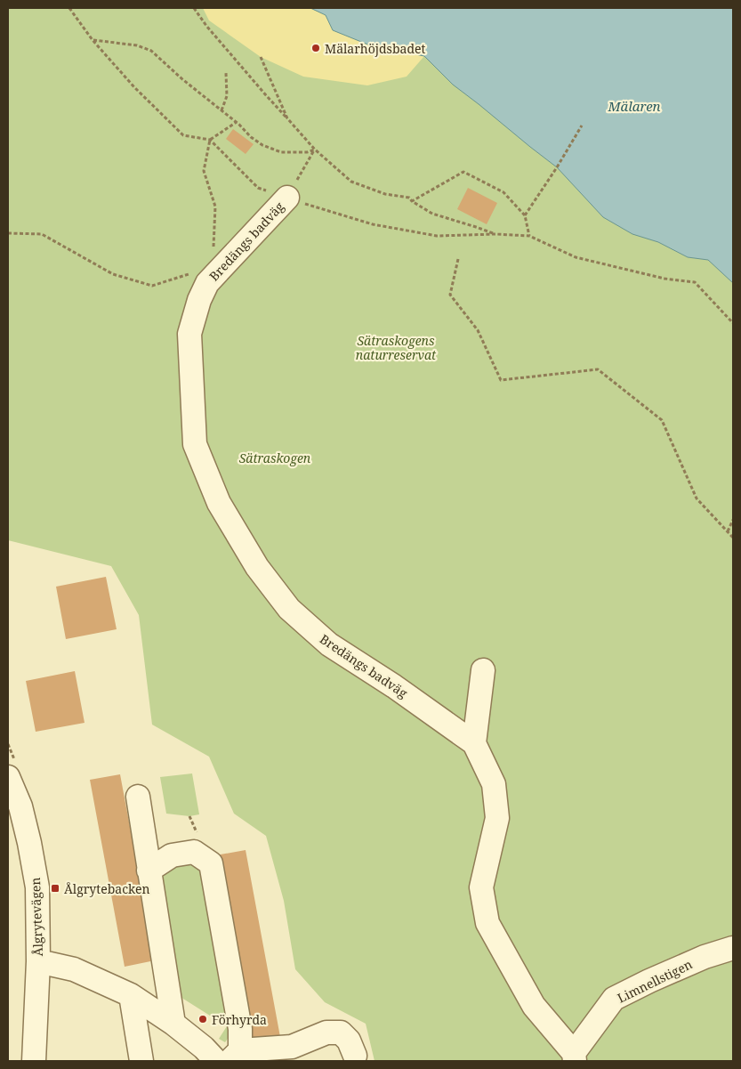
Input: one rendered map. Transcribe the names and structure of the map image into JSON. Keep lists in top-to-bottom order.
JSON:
{
  "streets": {
    "street": ["Bredängs badväg", "Ålgrytevägen", "Limnellstigen"]
  },
  "crossings": [
    ["Bredängs badväg", "Limnellstigen"]
  ],
  "water": ["Mälaren"],
  "parks": ["Sätraskogens naturreservat", "Sätraskogen"],
  "places": {
    "other": ["Mälarhöjdsbadet", "Förhyrda"],
    "transit": ["Ålgrytebacken"]
  }
}
